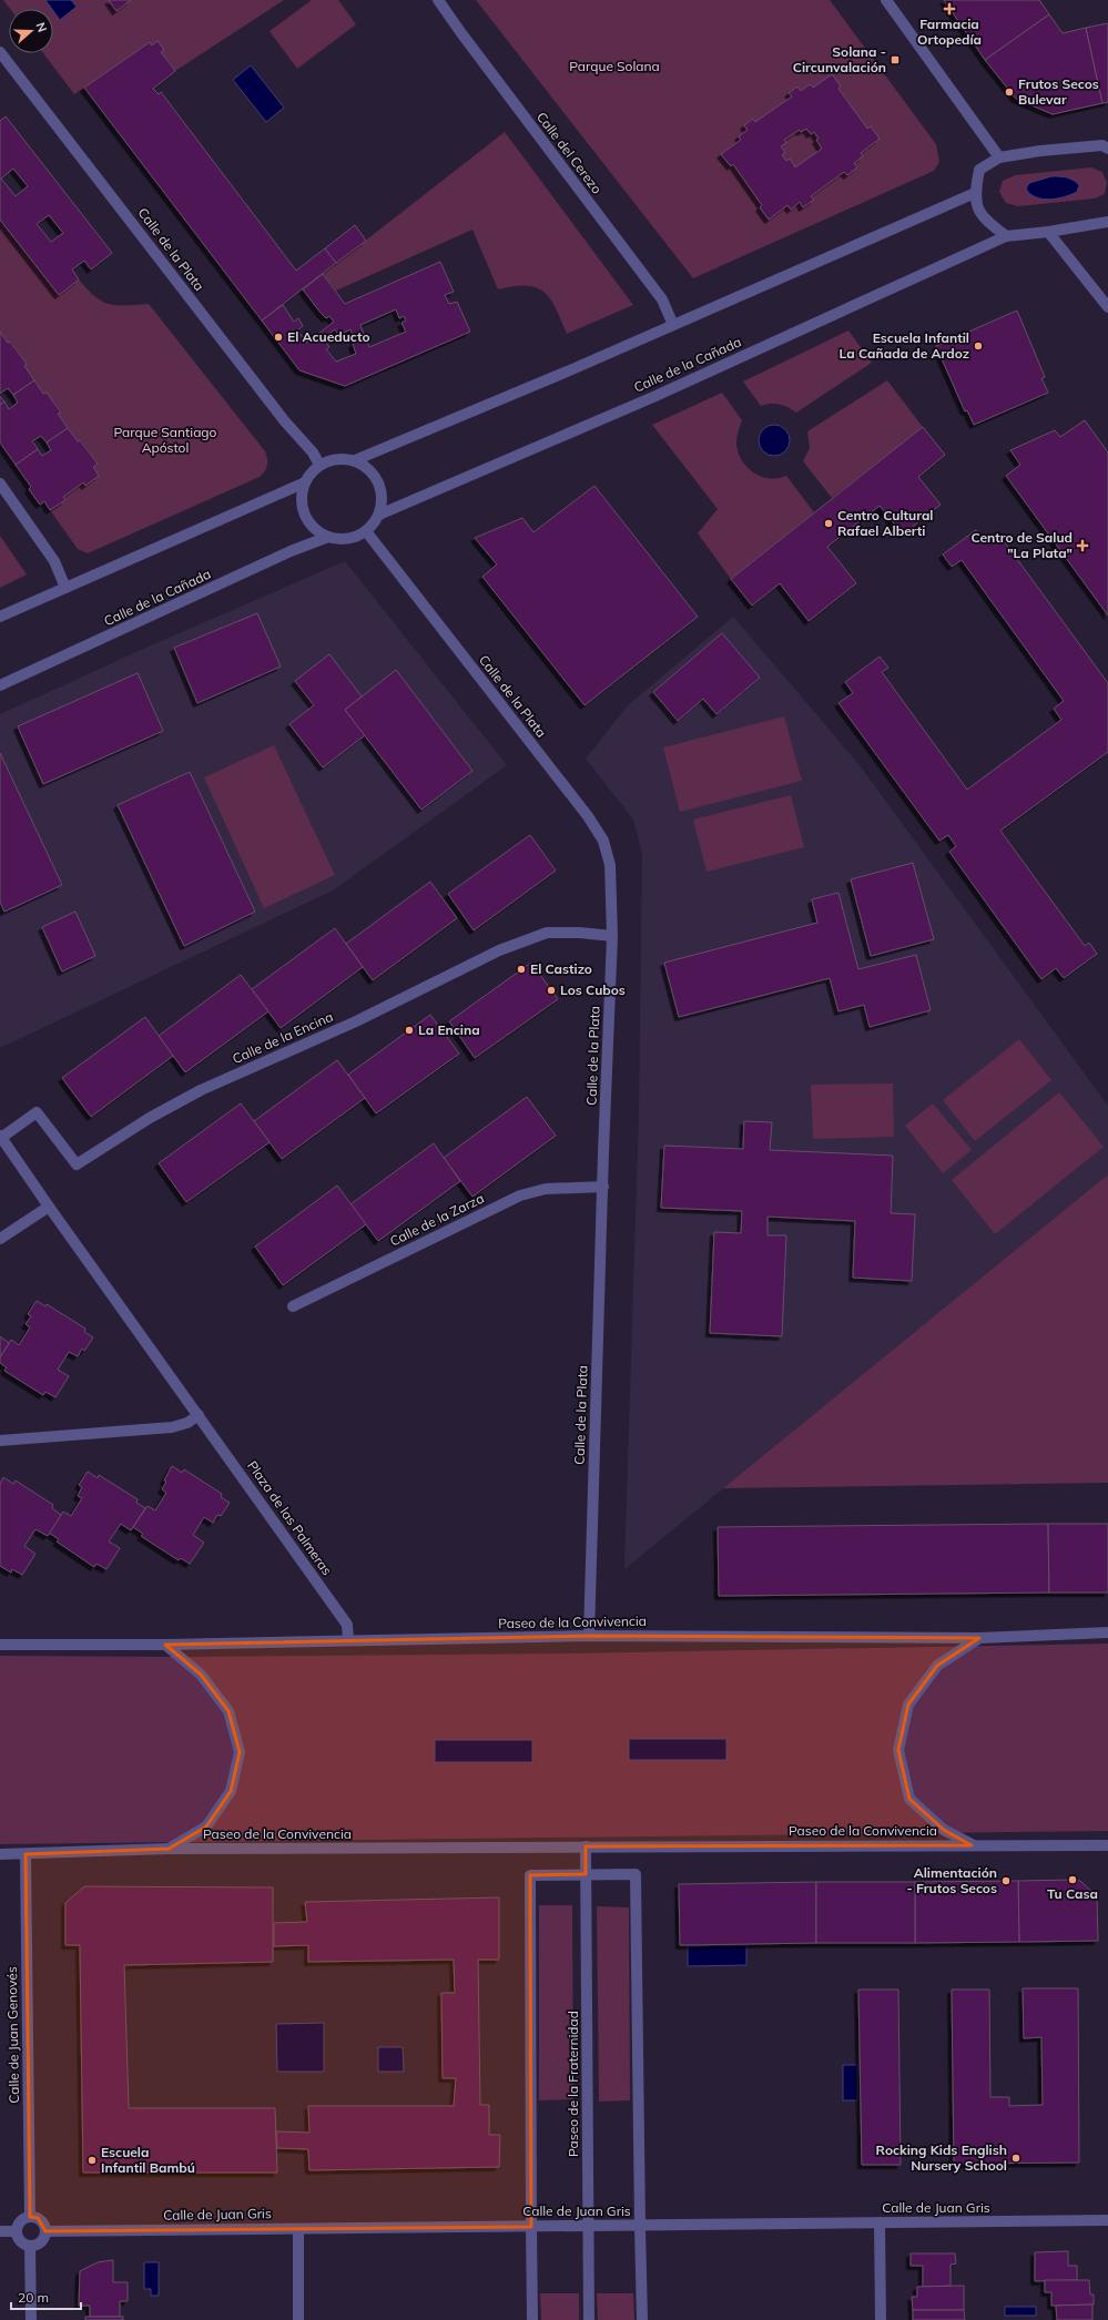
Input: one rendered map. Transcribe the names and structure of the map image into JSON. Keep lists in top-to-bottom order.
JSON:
{
  "streets": {
    "street": [
      "Calle del Cerezo",
      "Calle de la Plata",
      "Calle de la Cañada",
      "Calle de la Encina",
      "Calle de la Zarza",
      "Plaza de las Palmeras",
      "Paseo de la Convivencia",
      "Calle de Juan Genovés",
      "Paseo de la Fraternidad",
      "Calle de Juan Gris"
    ]
  },
  "crossings": [
    ["Calle de la Plata", "Calle de la Cañada"],
    ["Calle de la Plata", "Calle de la Encina"],
    ["Calle de la Plata", "Calle de la Zarza"],
    ["Calle de la Plata", "Paseo de la Convivencia"],
    ["Calle de la Encina", "Plaza de las Palmeras"],
    ["Plaza de las Palmeras", "Paseo de la Convivencia"],
    ["Paseo de la Convivencia", "Calle de Juan Genovés"],
    ["Paseo de la Convivencia", "Paseo de la Fraternidad"],
    ["Calle de Juan Genovés", "Calle de Juan Gris"],
    ["Paseo de la Fraternidad", "Calle de Juan Gris"]
  ],
  "parks": ["Parque Solana", "Parque Santiago Apóstol"],
  "places": {
    "health": ["Farmacia Ortopedía", "Centro de Salud \"La Plata\""],
    "transit": ["Solana - Circunvalación"],
    "other": [
      "Frutos Secos Bulevar",
      "El Acueducto",
      "Escuela Infantil La Cañada de Ardoz",
      "Centro Cultural Rafael Alberti",
      "El Castizo",
      "Los Cubos",
      "La Encina",
      "Tu Casa",
      "Alimentación - Frutos Secos",
      "Rocking Kids English Nursery School",
      "Escuela Infantil Bambú"
    ]
  },
  "scale_bar": "20 m",
  "north": "right"
}
